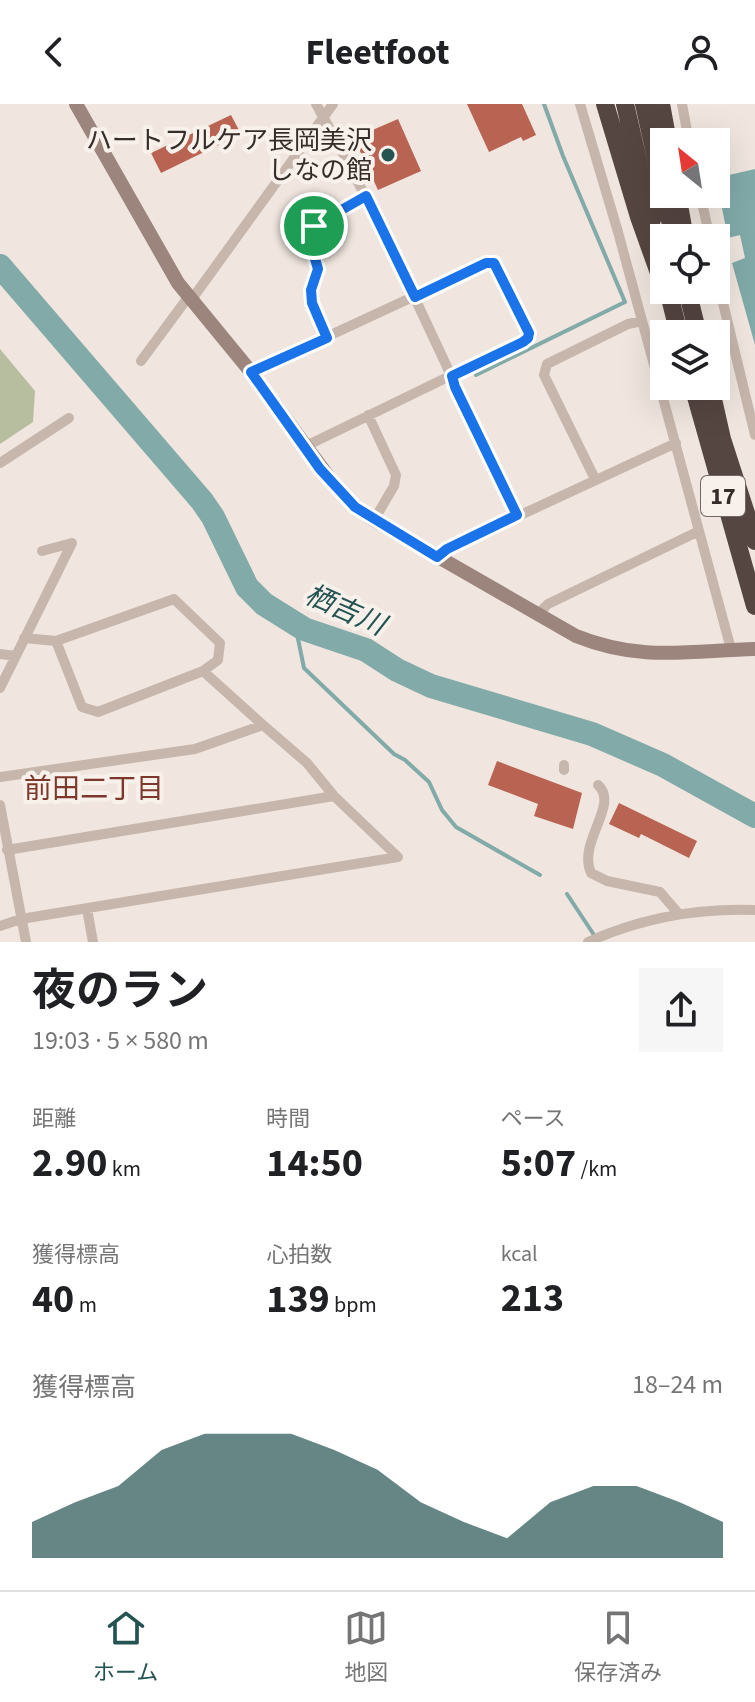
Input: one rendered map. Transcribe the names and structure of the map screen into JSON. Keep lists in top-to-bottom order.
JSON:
{
  "streets": {
    "highway": ["17"]
  },
  "districts": ["前田二丁目"],
  "water": ["栖吉川"],
  "places": ["ハートフルケア長岡美沢 しなの館"],
  "north": "top left",
  "page": {
    "header": "Fleetfoot",
    "heading": ["夜のラン", "19:03 · 5 × 580 m"],
    "stats": [
      ["距離", "2.90 km"],
      ["時間", "14:50"],
      ["ペース", "5:07 /km"],
      ["獲得標高", "40 m"],
      ["心拍数", "139 bpm"],
      ["kcal", "213"]
    ],
    "chart": ["獲得標高", "18–24 m"],
    "tabs": ["ホーム", "地図", "保存済み"]
  }
}
